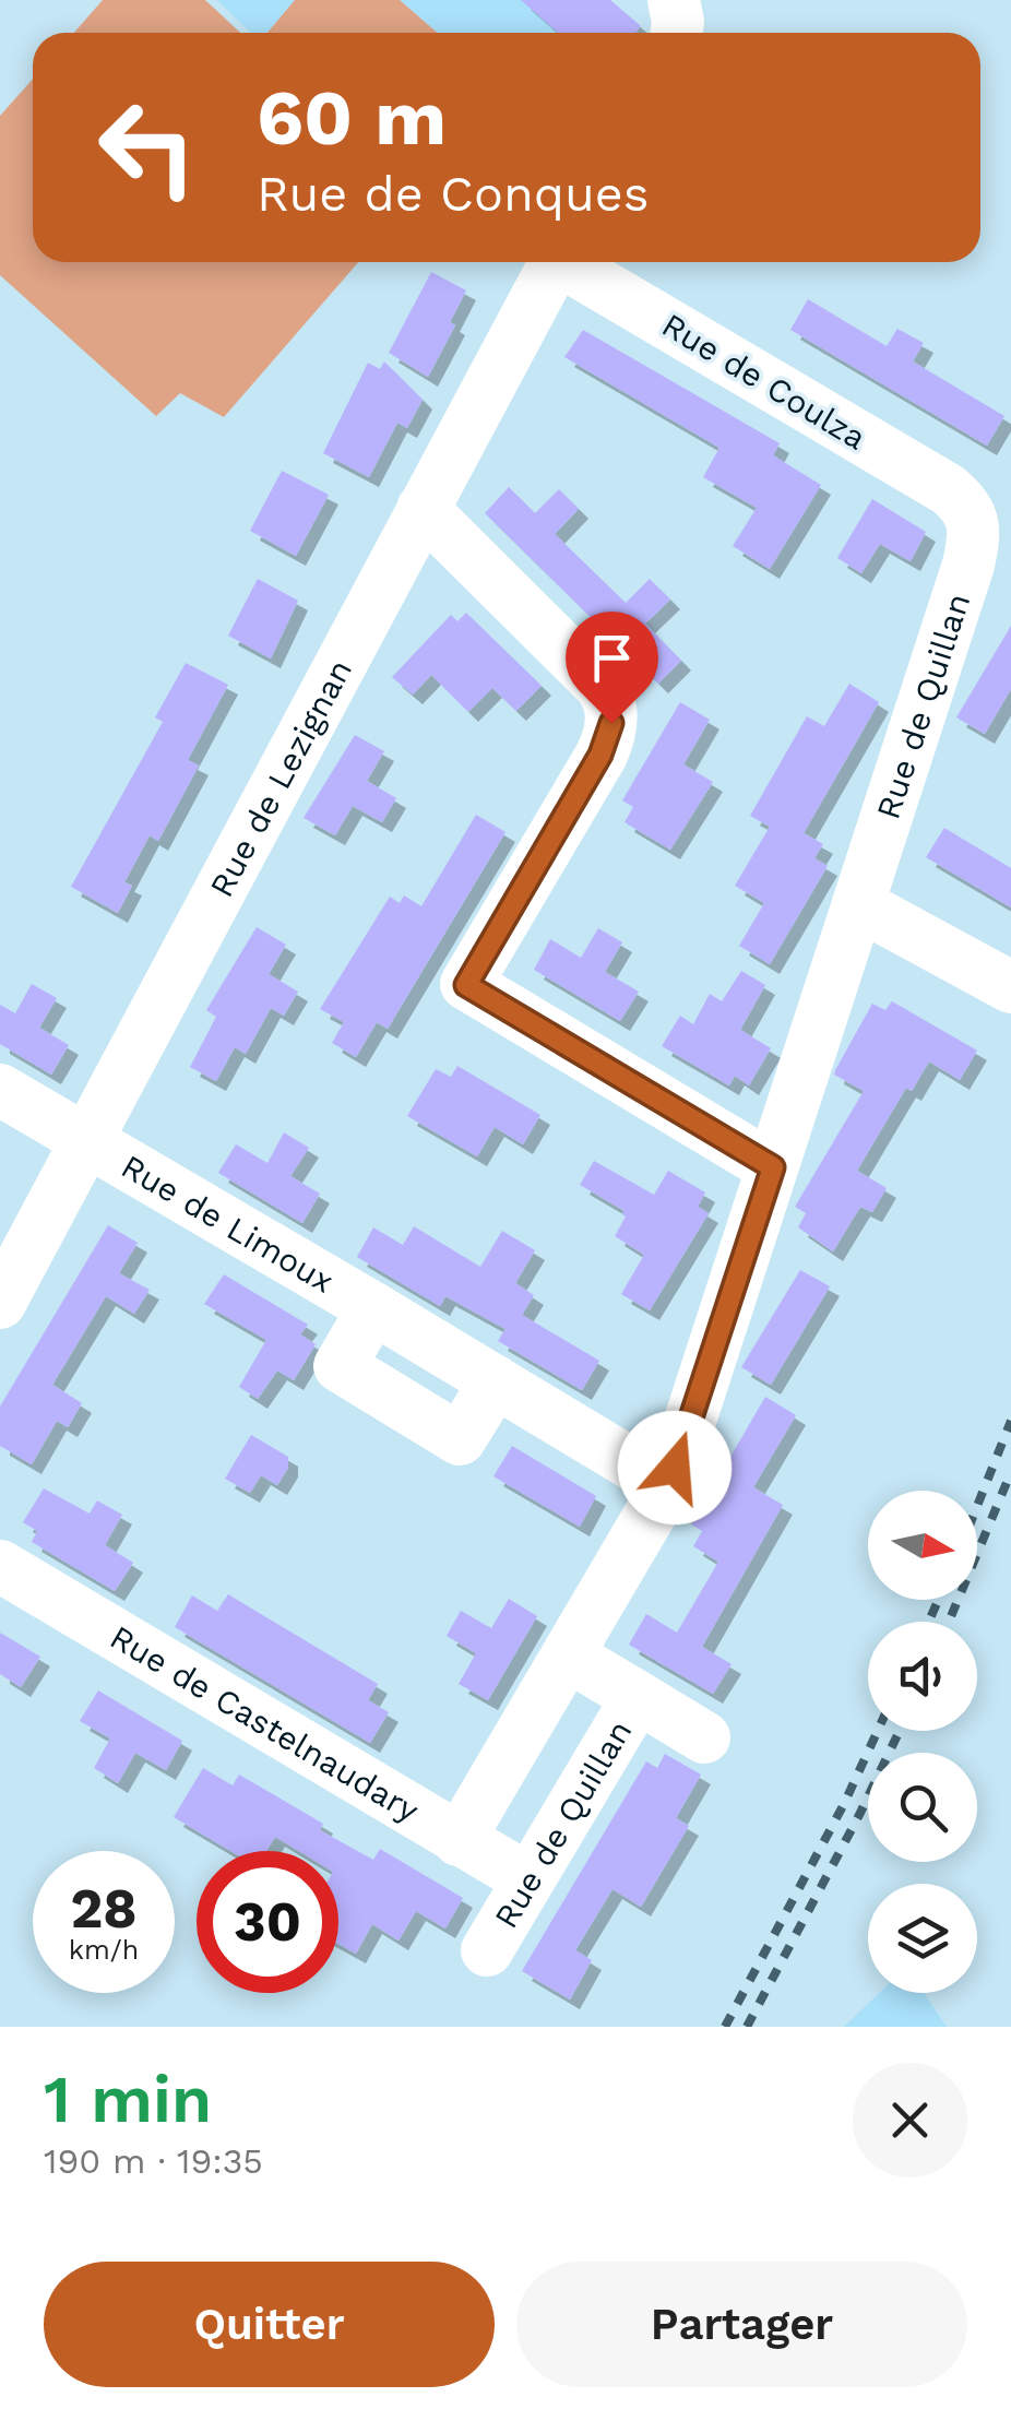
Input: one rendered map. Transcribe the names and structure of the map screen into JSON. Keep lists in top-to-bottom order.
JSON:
{
  "streets": {
    "street": [
      "Rue de Coulza",
      "Rue de Quillan",
      "Rue de Lezignan",
      "Rue de Limoux",
      "Rue de Castelnaudary"
    ]
  },
  "crossings": [
    ["Rue de Coulza", "Rue de Quillan"],
    ["Rue de Quillan", "Rue de Limoux"],
    ["Rue de Quillan", "Rue de Castelnaudary"],
    ["Rue de Lezignan", "Rue de Limoux"]
  ],
  "north": "right",
  "page": {
    "turn": ["60 m", "Rue de Conques"],
    "speed": "28 km/h",
    "limit": "30",
    "heading": ["1 min", "190 m · 19:35"],
    "buttons": ["Quitter", "Partager"]
  }
}
